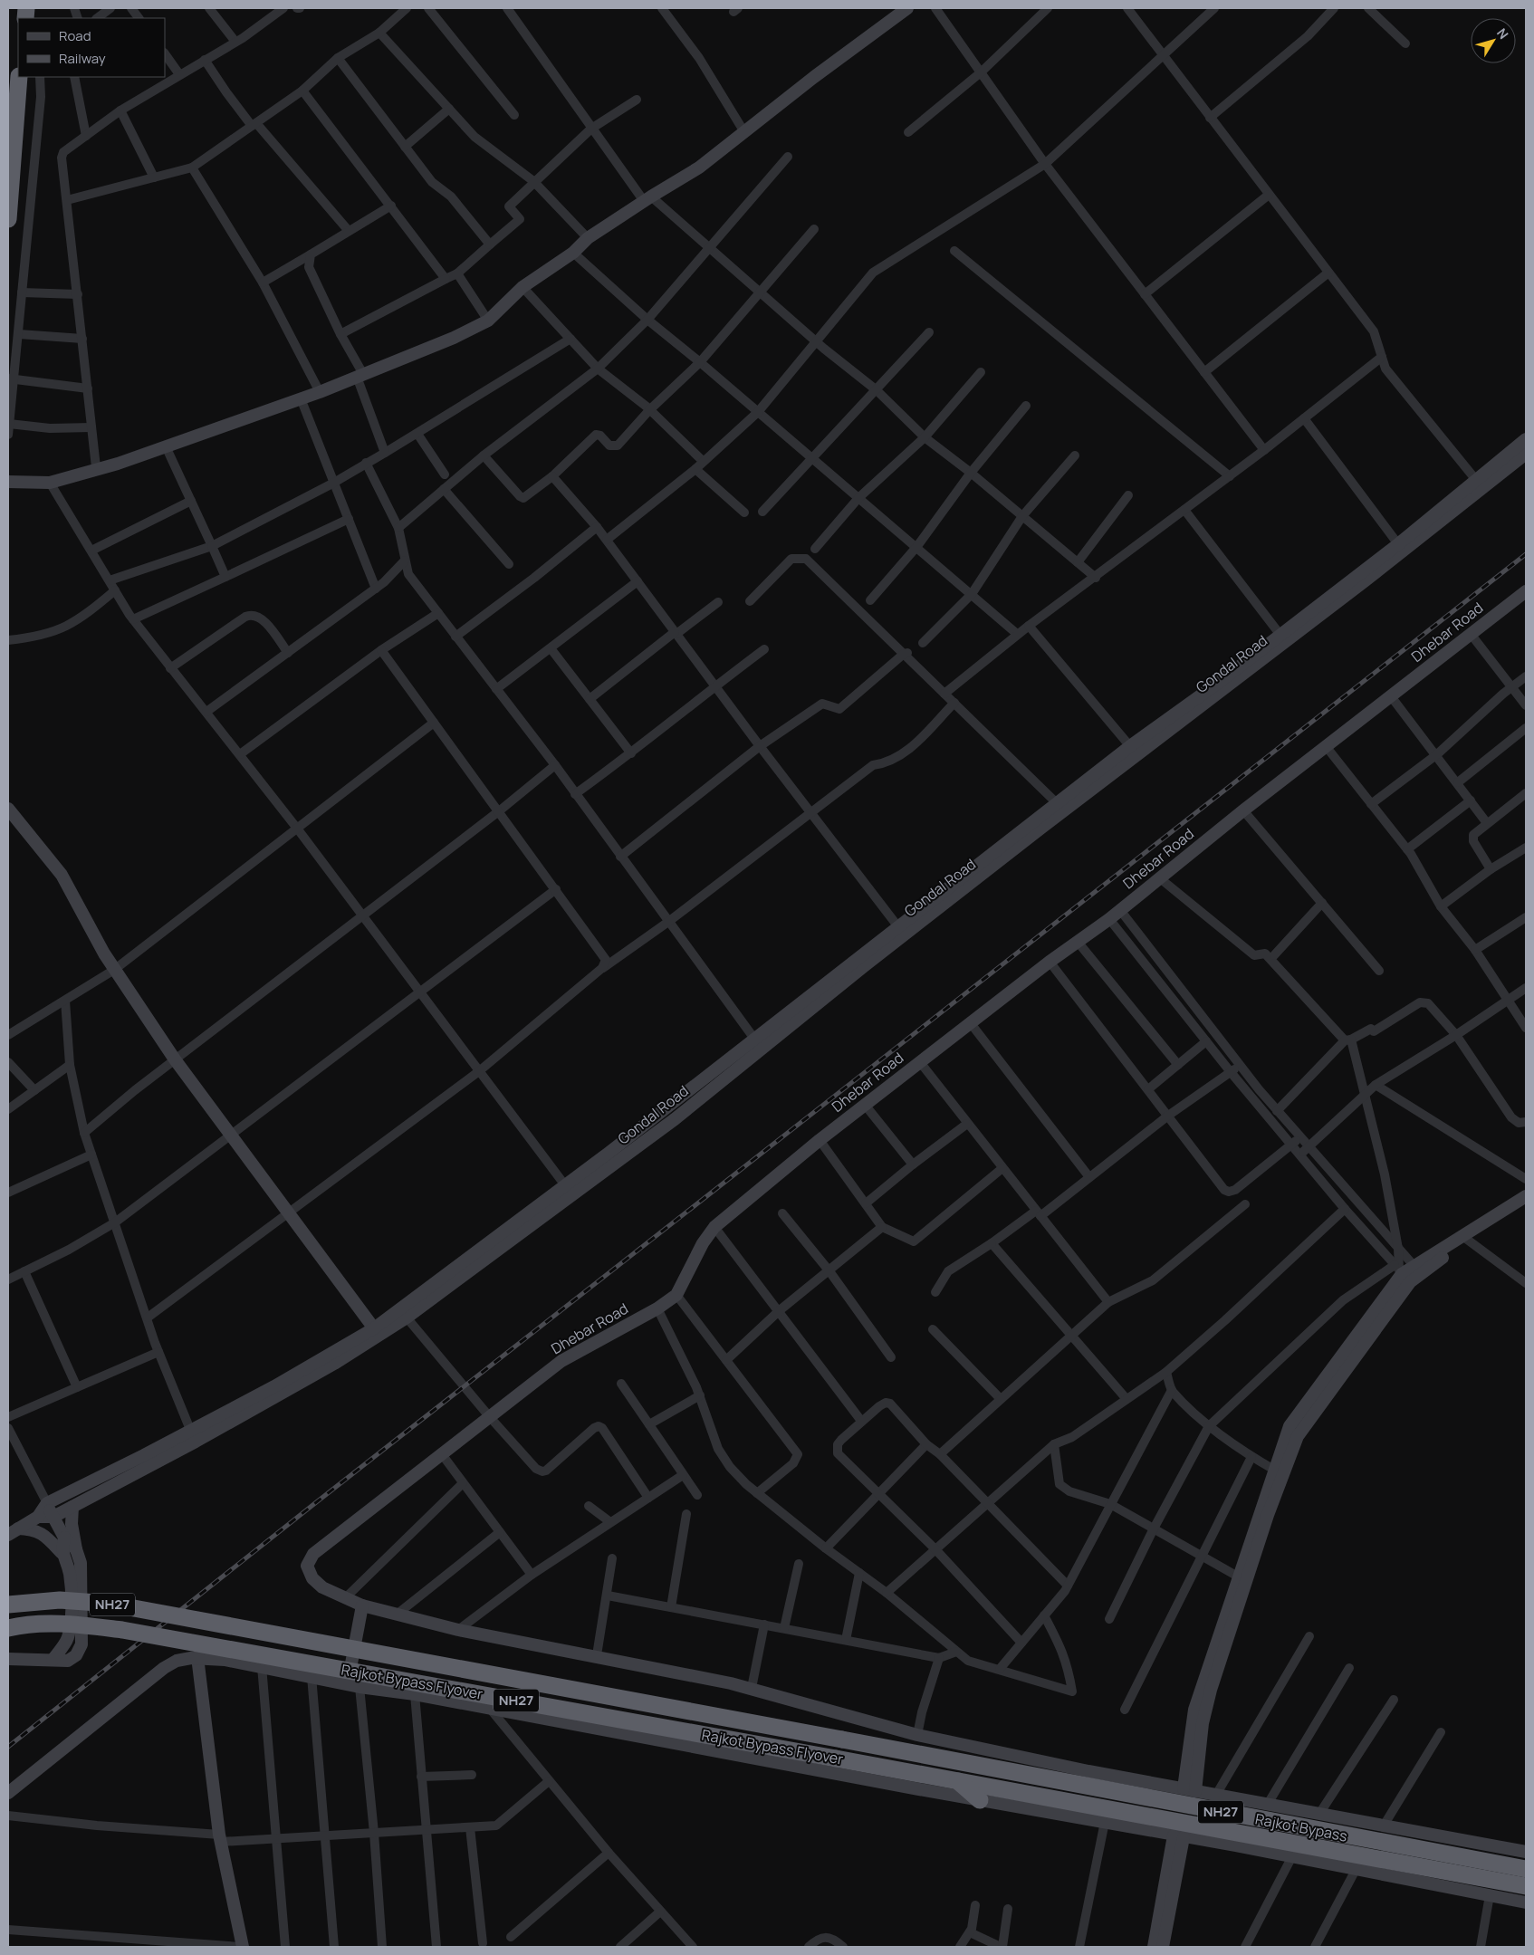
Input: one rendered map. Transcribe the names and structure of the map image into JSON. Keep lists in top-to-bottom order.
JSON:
{
  "streets": {
    "highway": ["NH27", "Rajkot Bypass Flyover", "Rajkot Bypass"],
    "street": ["Dhebar Road", "Gondal Road"]
  },
  "crossings": [
    ["Rajkot Bypass Flyover", "Rajkot Bypass"]
  ],
  "legend": ["Road", "Railway"],
  "north": "top right"
}
